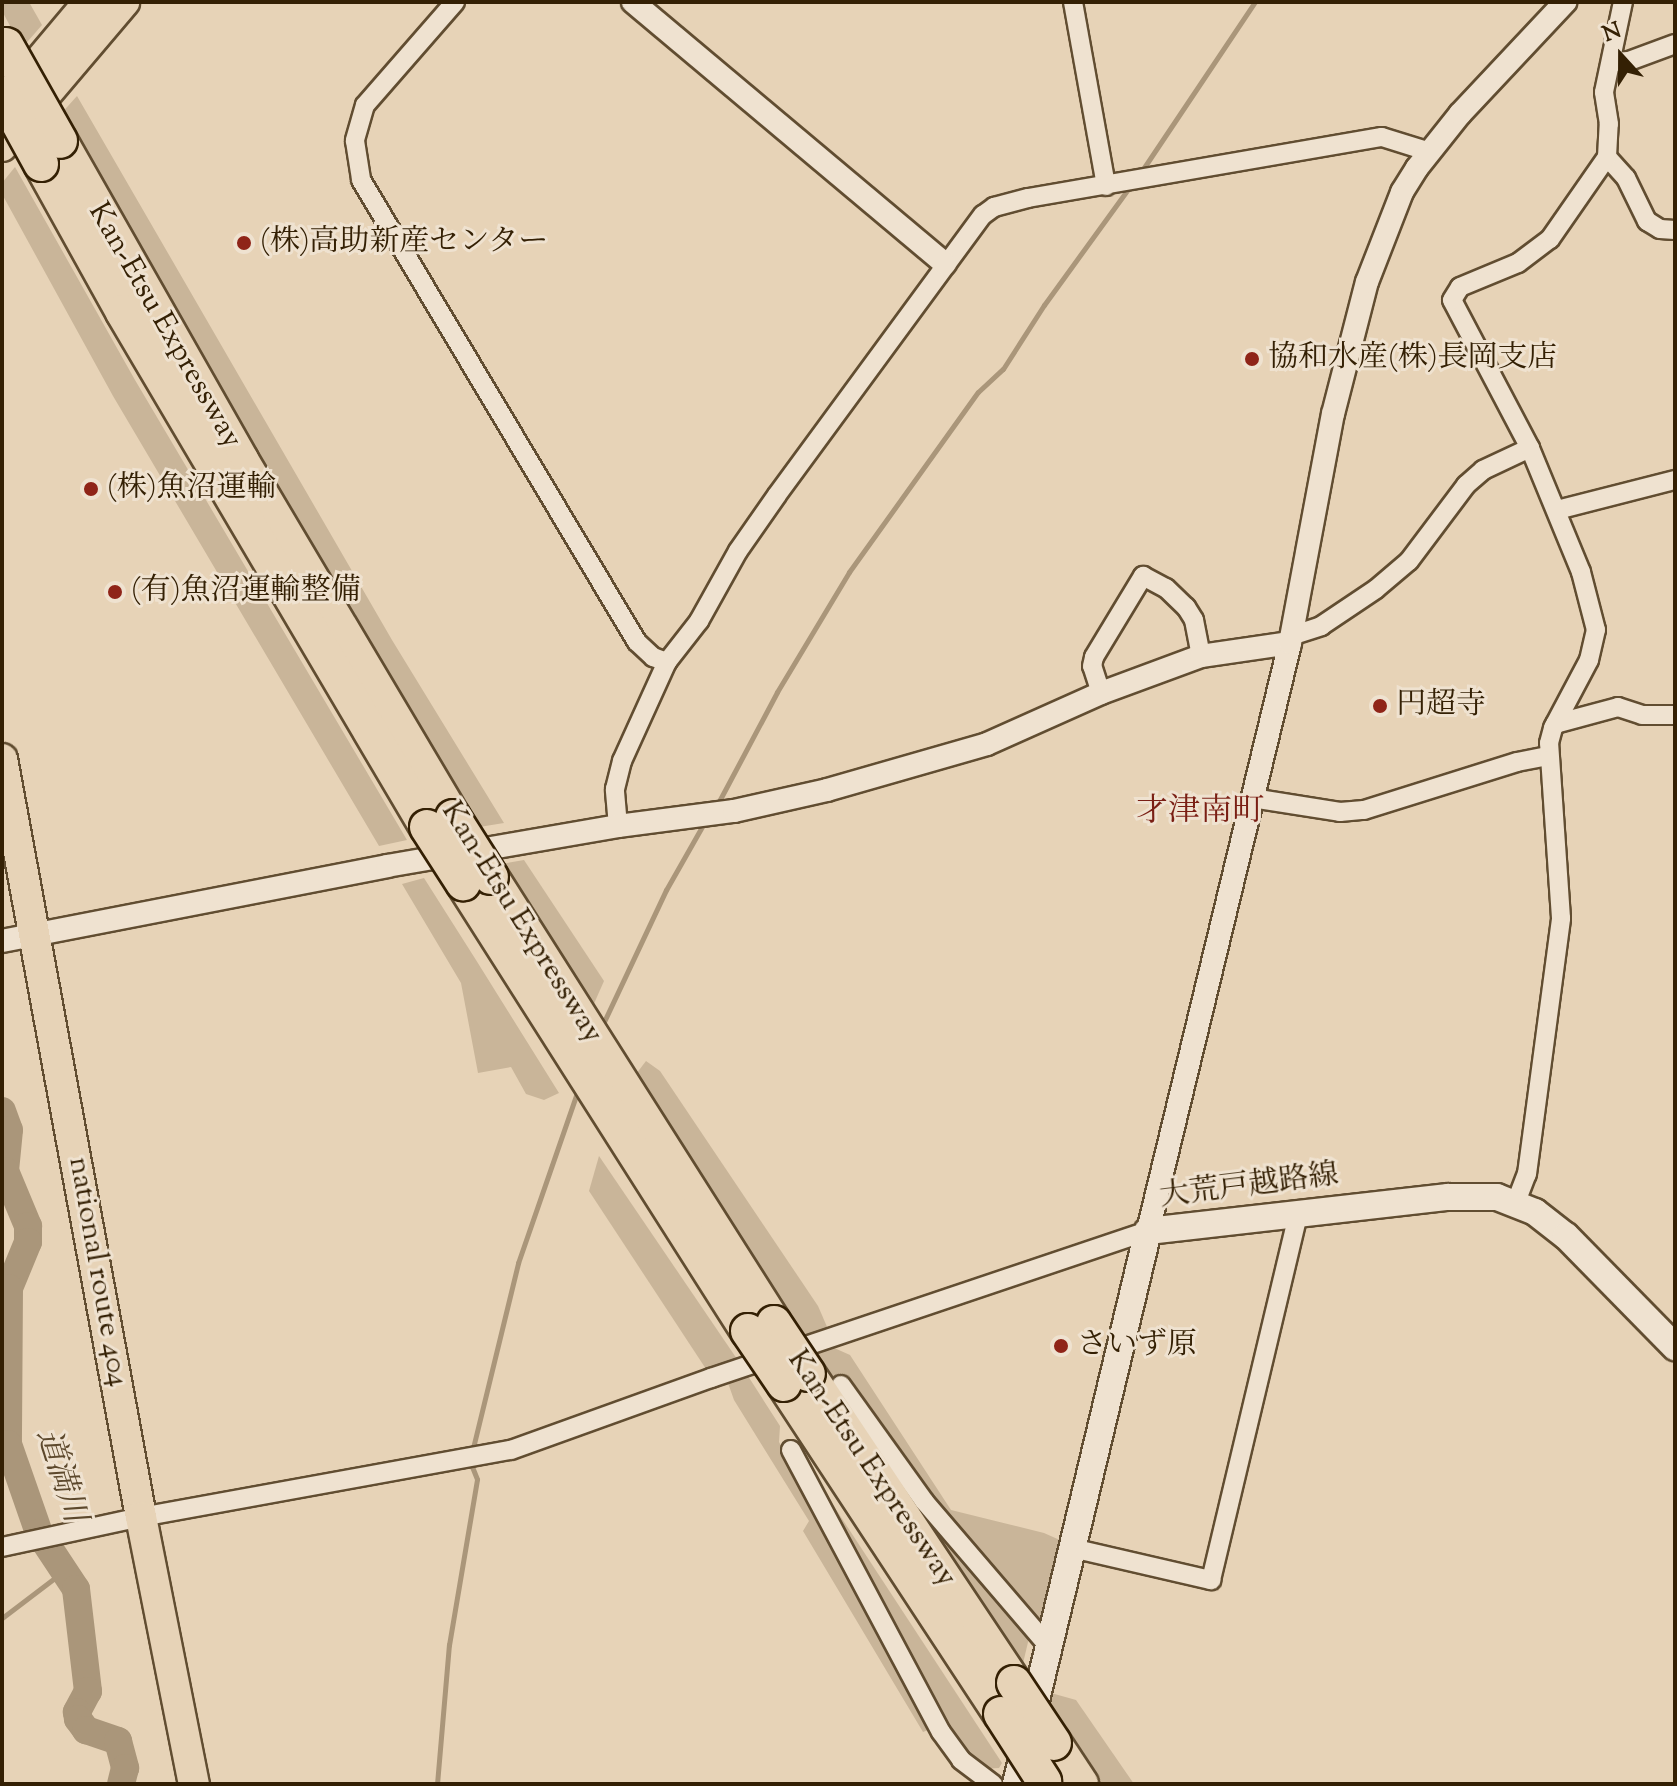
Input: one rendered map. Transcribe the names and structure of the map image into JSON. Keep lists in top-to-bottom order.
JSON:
{
  "streets": {
    "highway": ["Kan-Etsu Expressway", "national route 404"],
    "main road": ["大荒戸越路線"]
  },
  "crossings": [
    ["Kan-Etsu Expressway", "大荒戸越路線"]
  ],
  "districts": ["才津南町"],
  "water": ["道満川"],
  "places": [
    "(株)高助新産センター",
    "協和水産(株)長岡支店",
    "(株)魚沼運輸",
    "(有)魚沼運輸整備",
    "円超寺",
    "さいず原"
  ],
  "north": "top"
}
